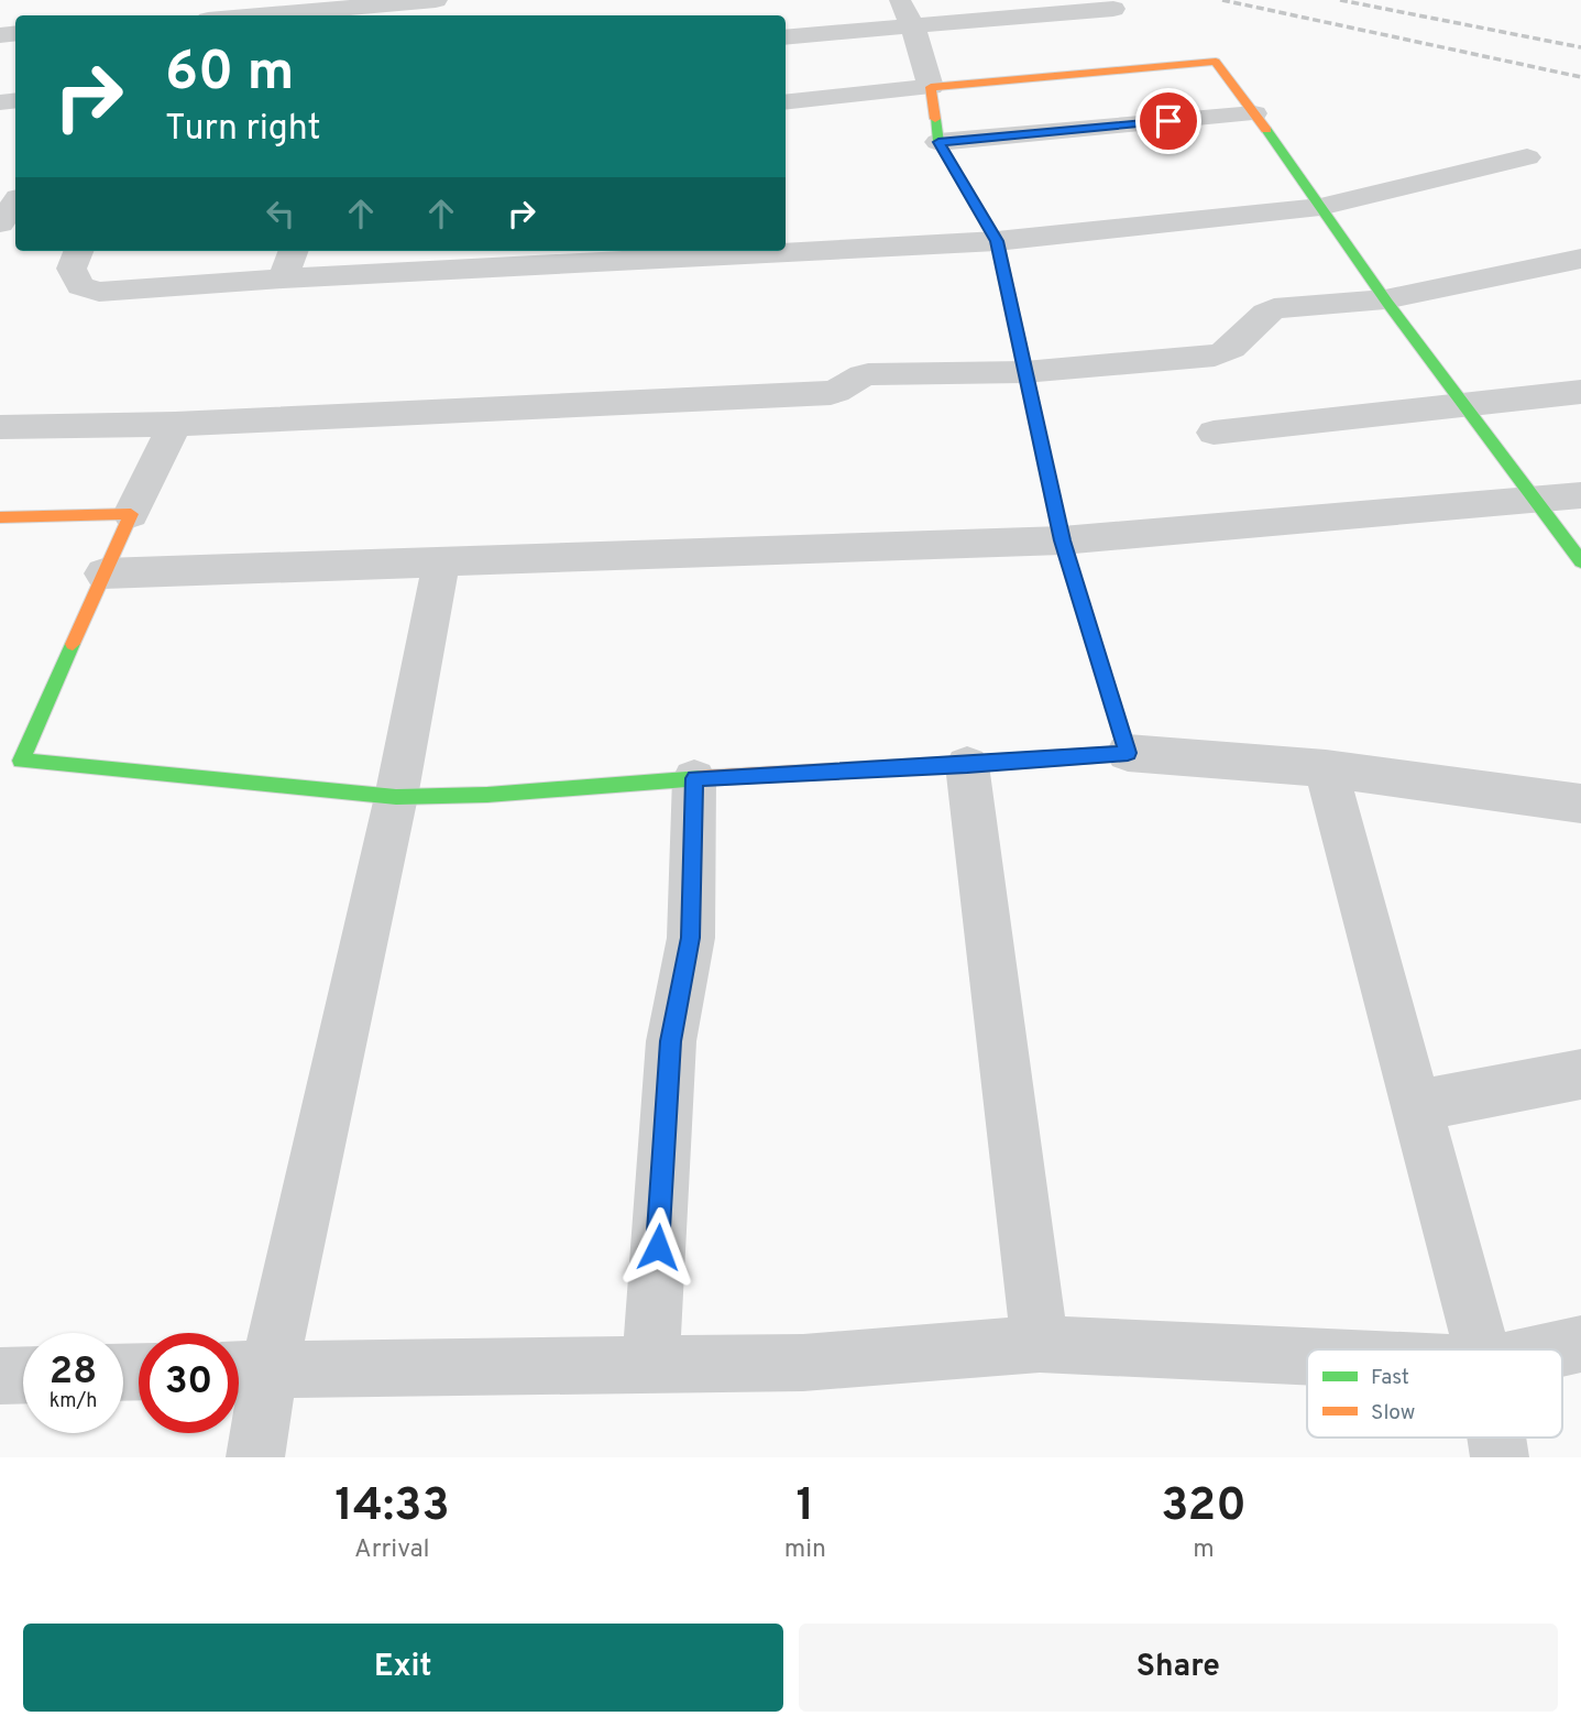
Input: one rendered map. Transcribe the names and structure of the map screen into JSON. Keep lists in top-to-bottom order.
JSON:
{
  "legend": ["Fast", "Slow"],
  "page": {
    "turn": ["60 m", "Turn right"],
    "speed": "28 km/h",
    "limit": "30",
    "eta": [
      "14:33",
      "Arrival",
      "1",
      "min",
      "320",
      "m"
    ],
    "buttons": ["Exit", "Share"]
  }
}
